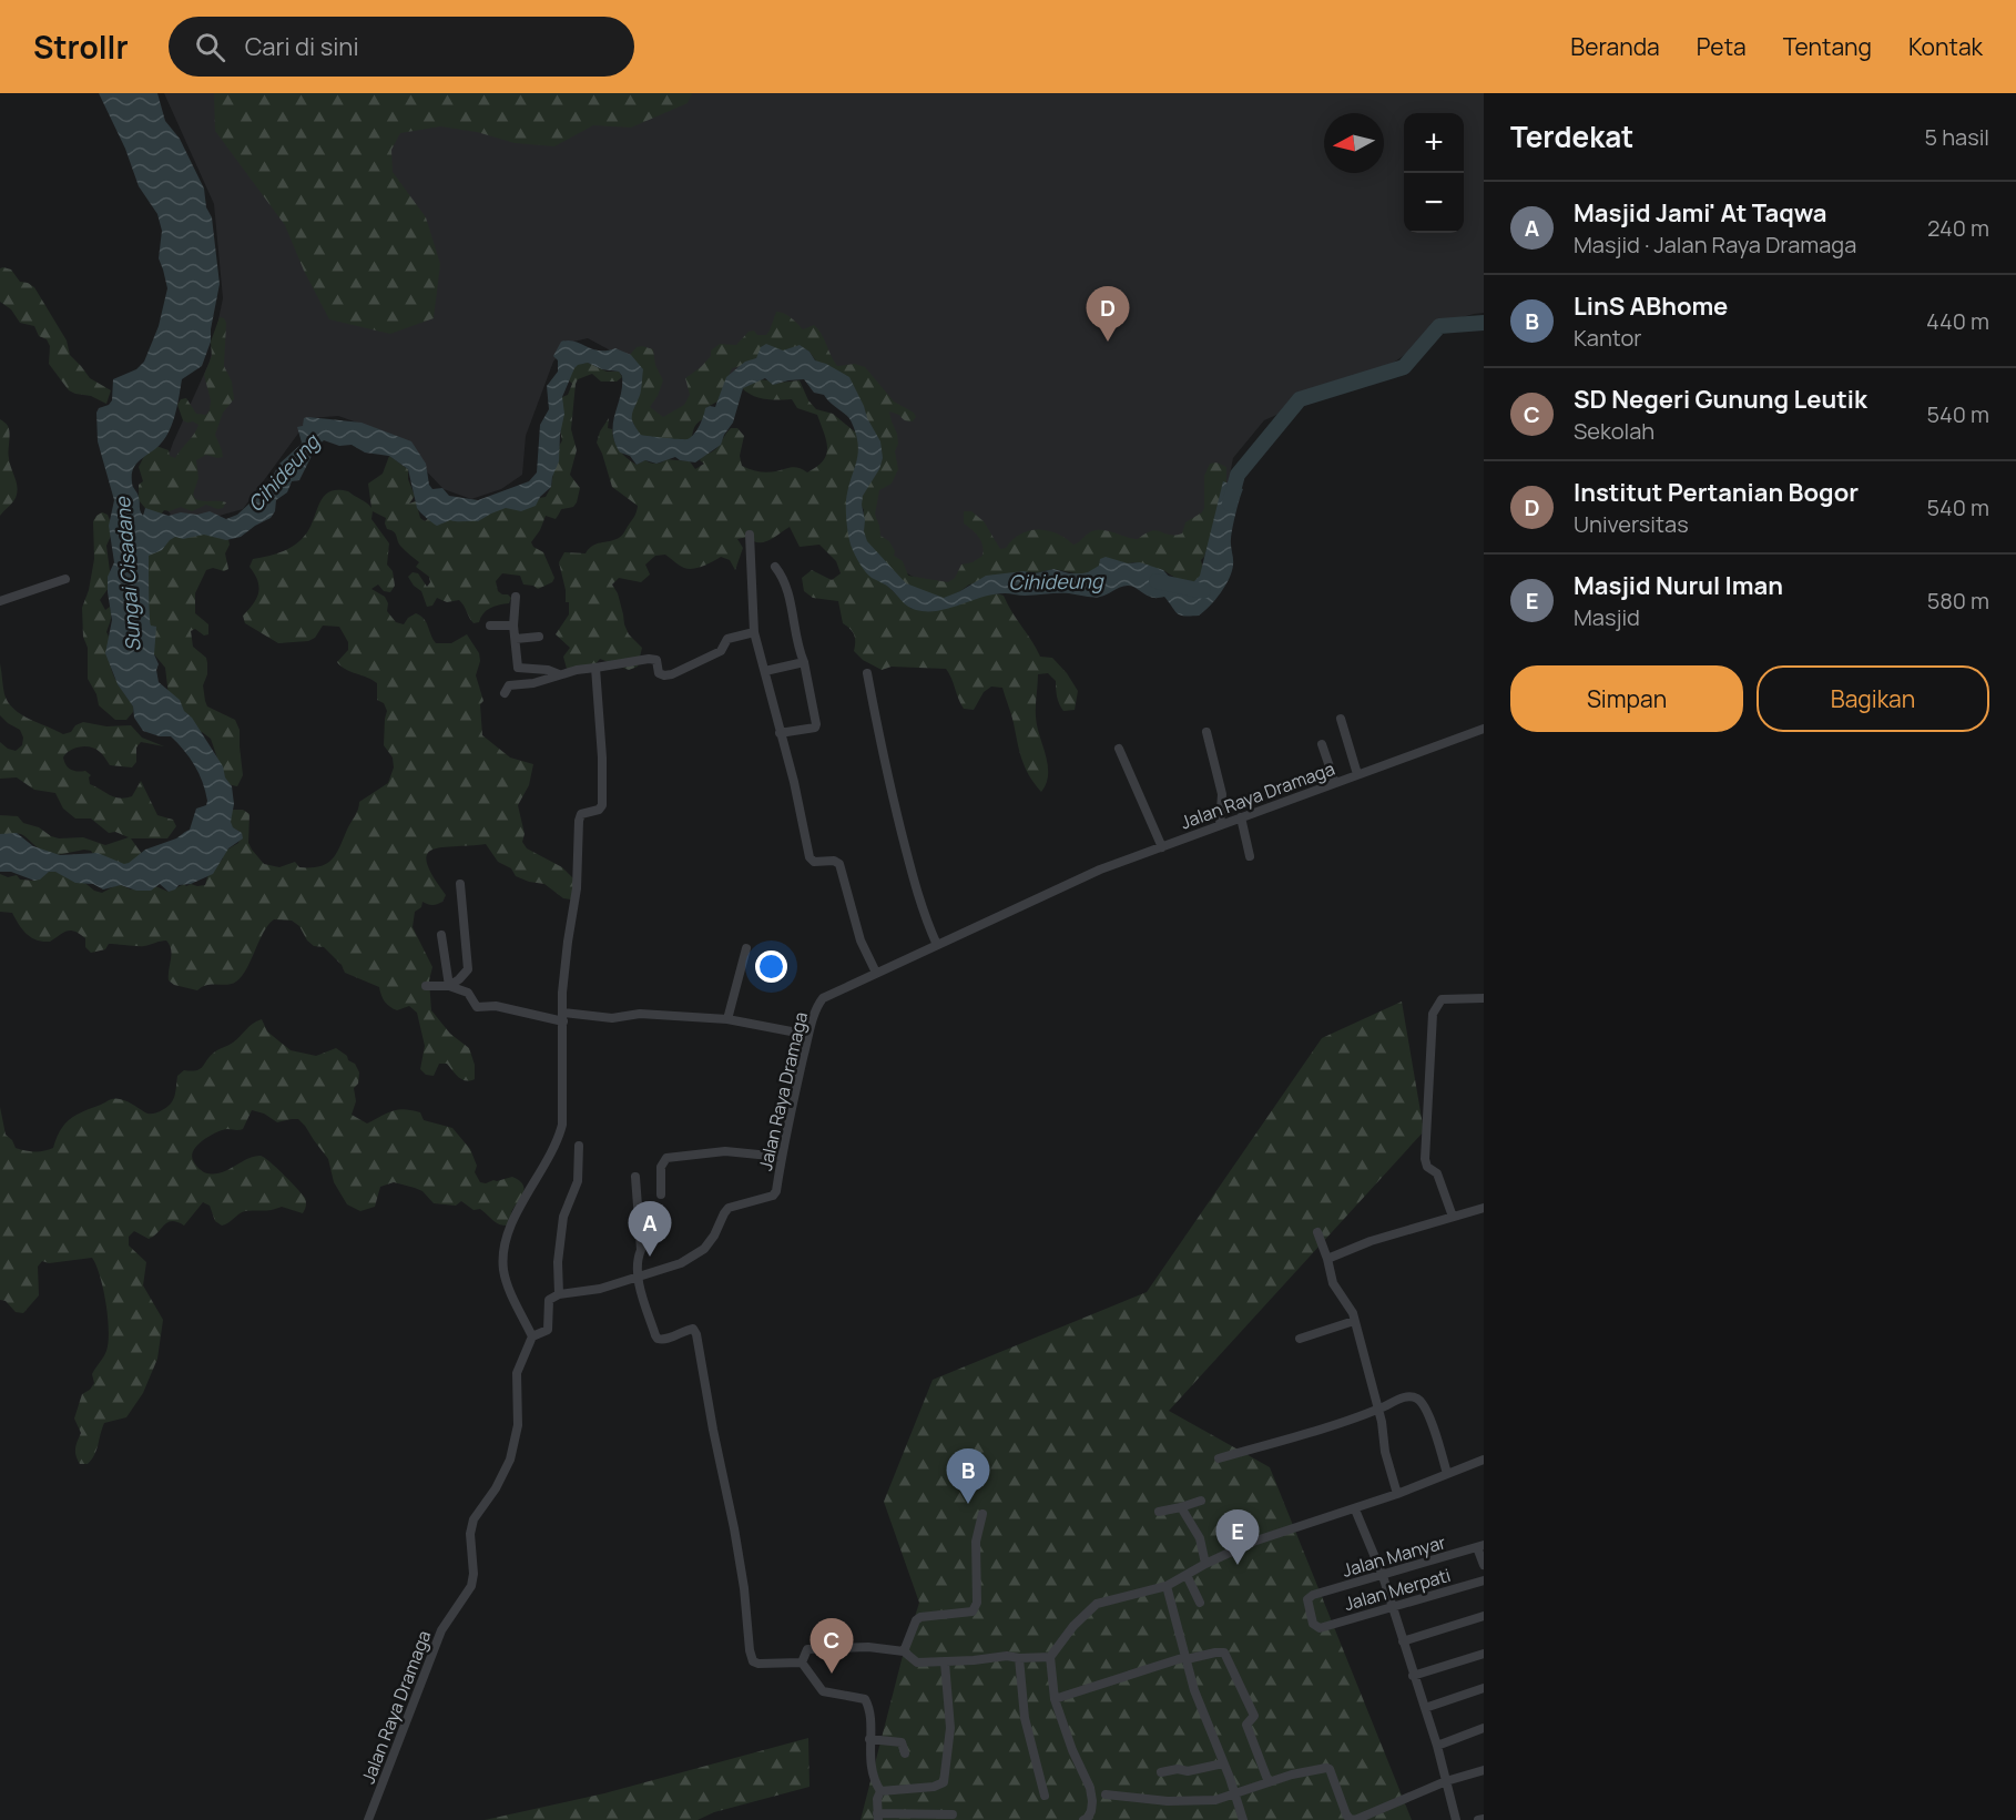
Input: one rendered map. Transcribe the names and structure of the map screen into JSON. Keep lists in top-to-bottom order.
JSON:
{
  "streets": {
    "street": ["Jalan Raya Dramaga", "Jalan Manyar", "Jalan Merpati"]
  },
  "crossings": [
    ["Jalan Manyar", "Jalan Merpati"]
  ],
  "water": ["Cihideung", "Sungai Cisadane"],
  "north": "left",
  "page": {
    "header": "Strollr",
    "search": "Cari di sini",
    "nav": [
      "Beranda",
      "Peta",
      "Tentang",
      "Kontak"
    ],
    "heading": ["Terdekat", "5 hasil"],
    "map_buttons": ["+", "−"],
    "list": [
      {
        "mark": "A",
        "name": "Masjid Jami' At Taqwa",
        "note": "Masjid · Jalan Raya Dramaga",
        "value": "240 m"
      },
      {
        "mark": "B",
        "name": "LinS ABhome",
        "note": "Kantor",
        "value": "440 m"
      },
      {
        "mark": "C",
        "name": "SD Negeri Gunung Leutik",
        "note": "Sekolah",
        "value": "540 m"
      },
      {
        "mark": "D",
        "name": "Institut Pertanian Bogor",
        "note": "Universitas",
        "value": "540 m"
      },
      {
        "mark": "E",
        "name": "Masjid Nurul Iman",
        "note": "Masjid",
        "value": "580 m"
      }
    ],
    "pins": [
      "D",
      "A",
      "B",
      "E",
      "C"
    ],
    "buttons": ["Simpan", "Bagikan"]
  }
}
